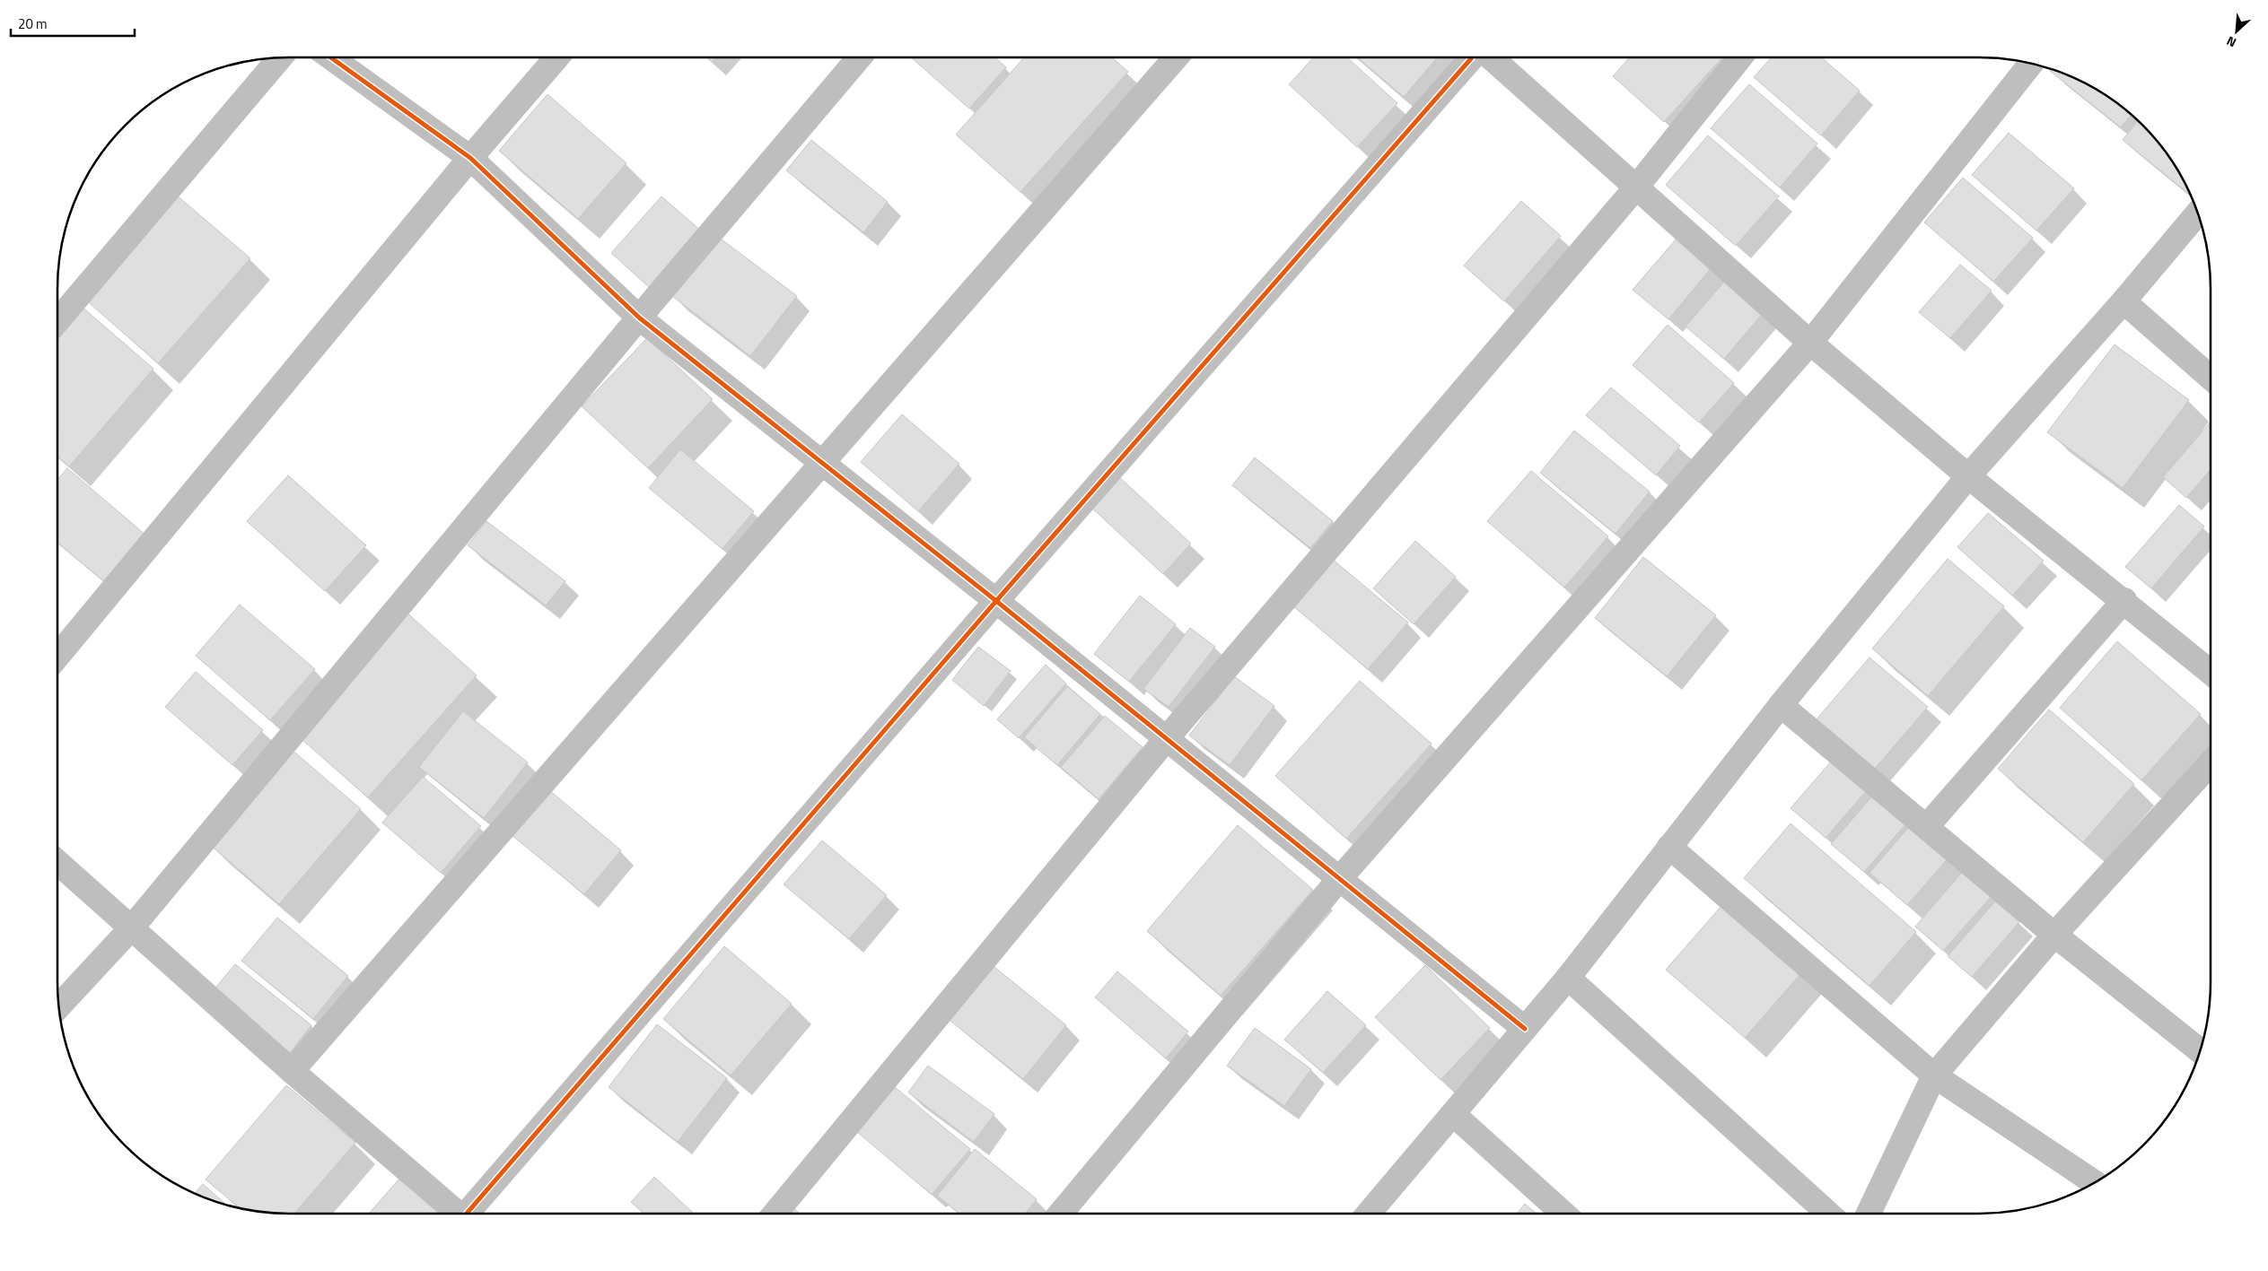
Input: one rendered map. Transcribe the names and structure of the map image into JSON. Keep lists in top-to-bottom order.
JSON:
{
  "scale_bar": "20 m",
  "north": "bottom left"
}
